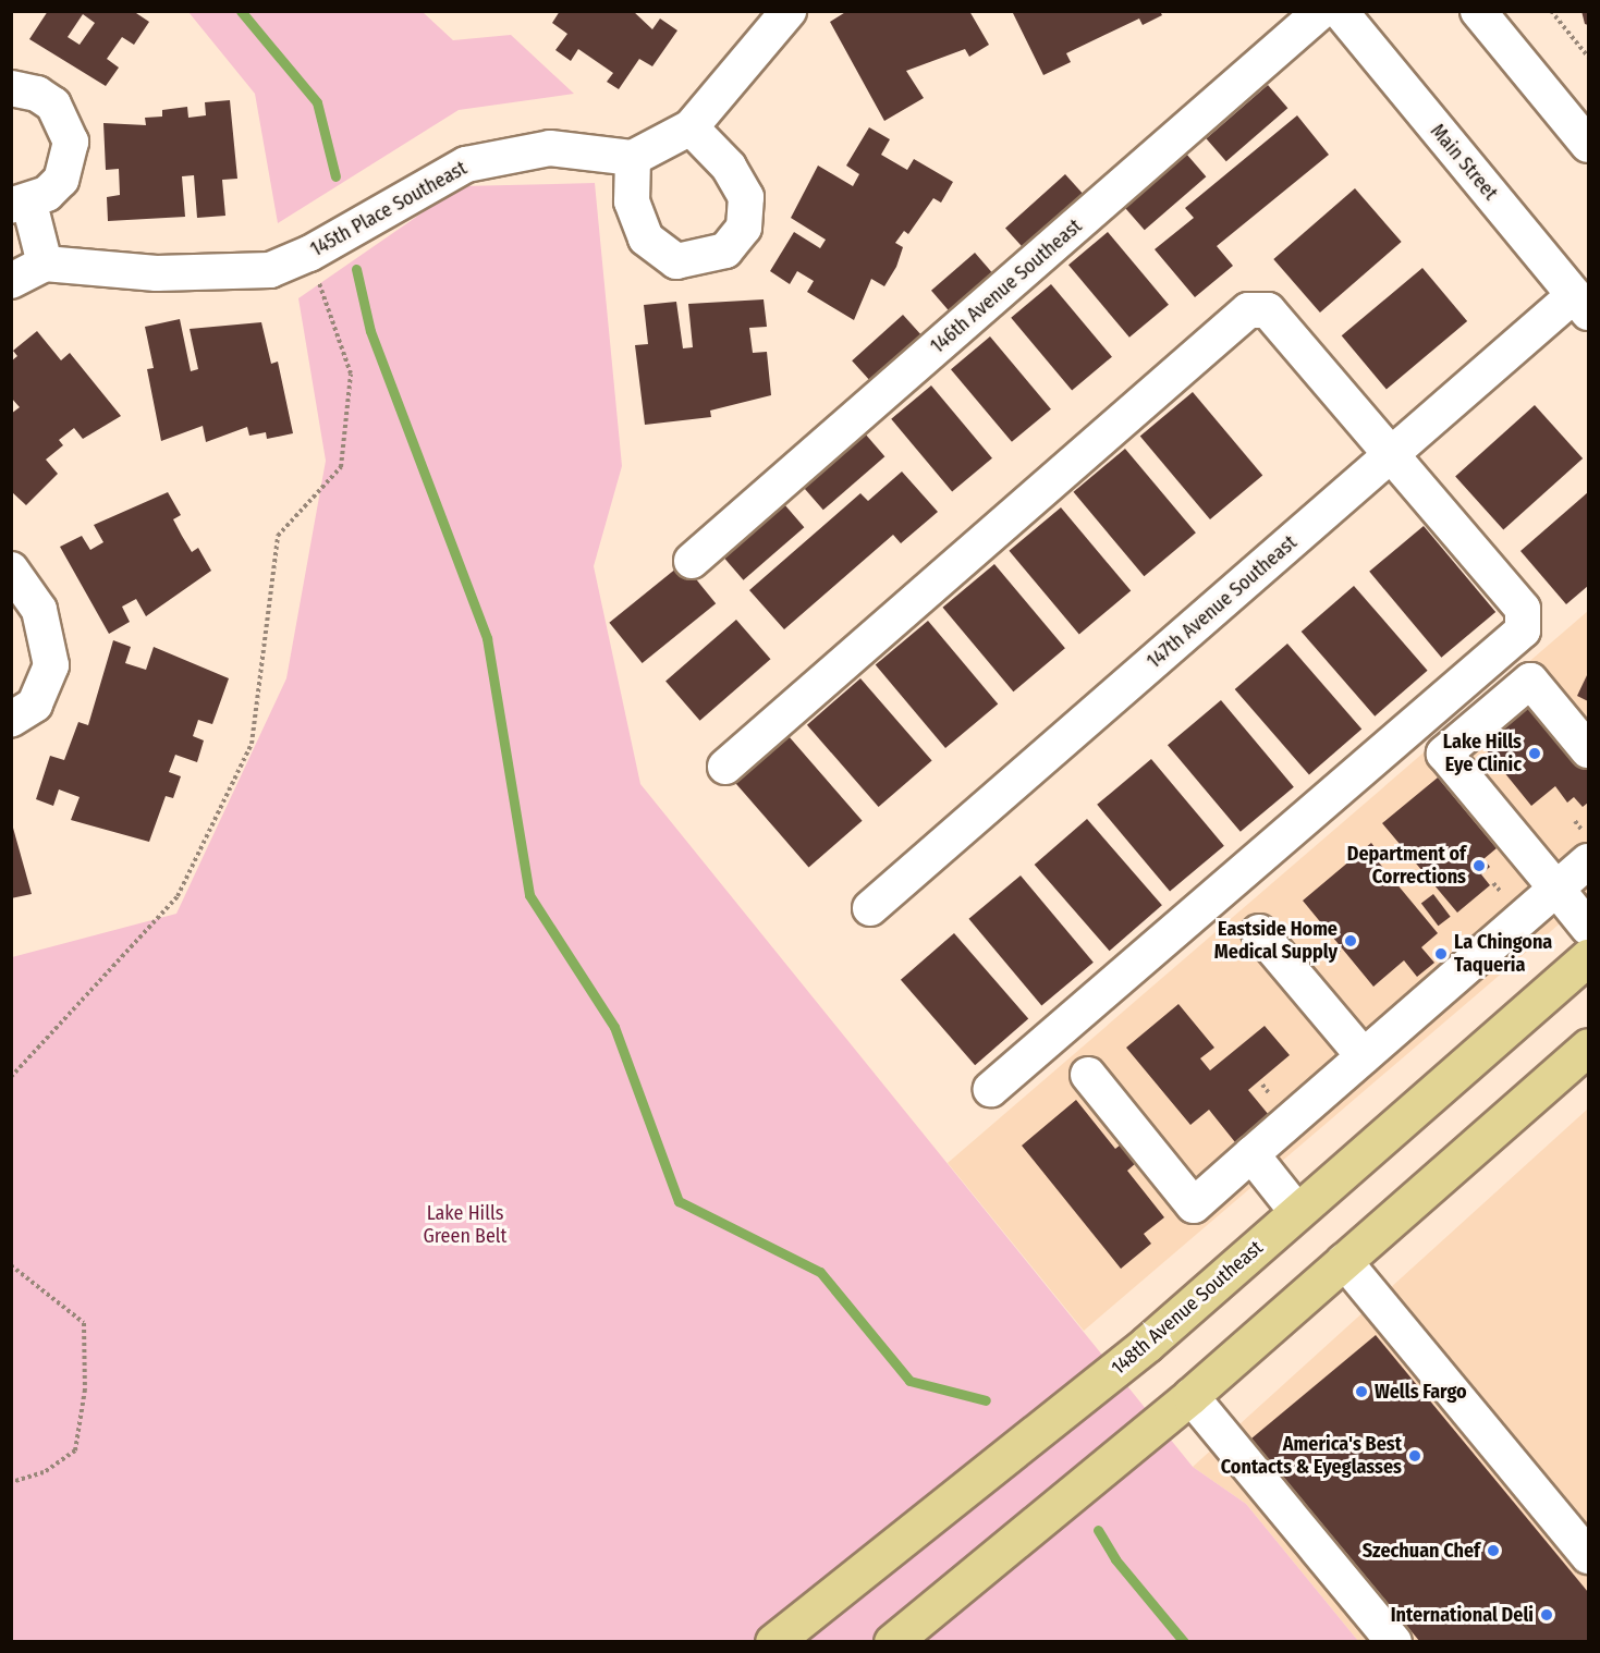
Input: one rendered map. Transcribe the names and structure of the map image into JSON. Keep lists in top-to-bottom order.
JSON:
{
  "streets": {
    "main road": ["148th Avenue Southeast"],
    "street": [
      "Main Street",
      "145th Place Southeast",
      "146th Avenue Southeast",
      "147th Avenue Southeast"
    ]
  },
  "crossings": [
    ["Main Street", "147th Avenue Southeast"]
  ],
  "parks": ["Lake Hills Green Belt"],
  "places": [
    "Lake Hills Eye Clinic",
    "Department of Corrections",
    "Eastside Home Medical Supply",
    "La Chingona Taqueria",
    "Wells Fargo",
    "America's Best Contacts & Eyeglasses",
    "Szechuan Chef",
    "International Deli"
  ]
}
